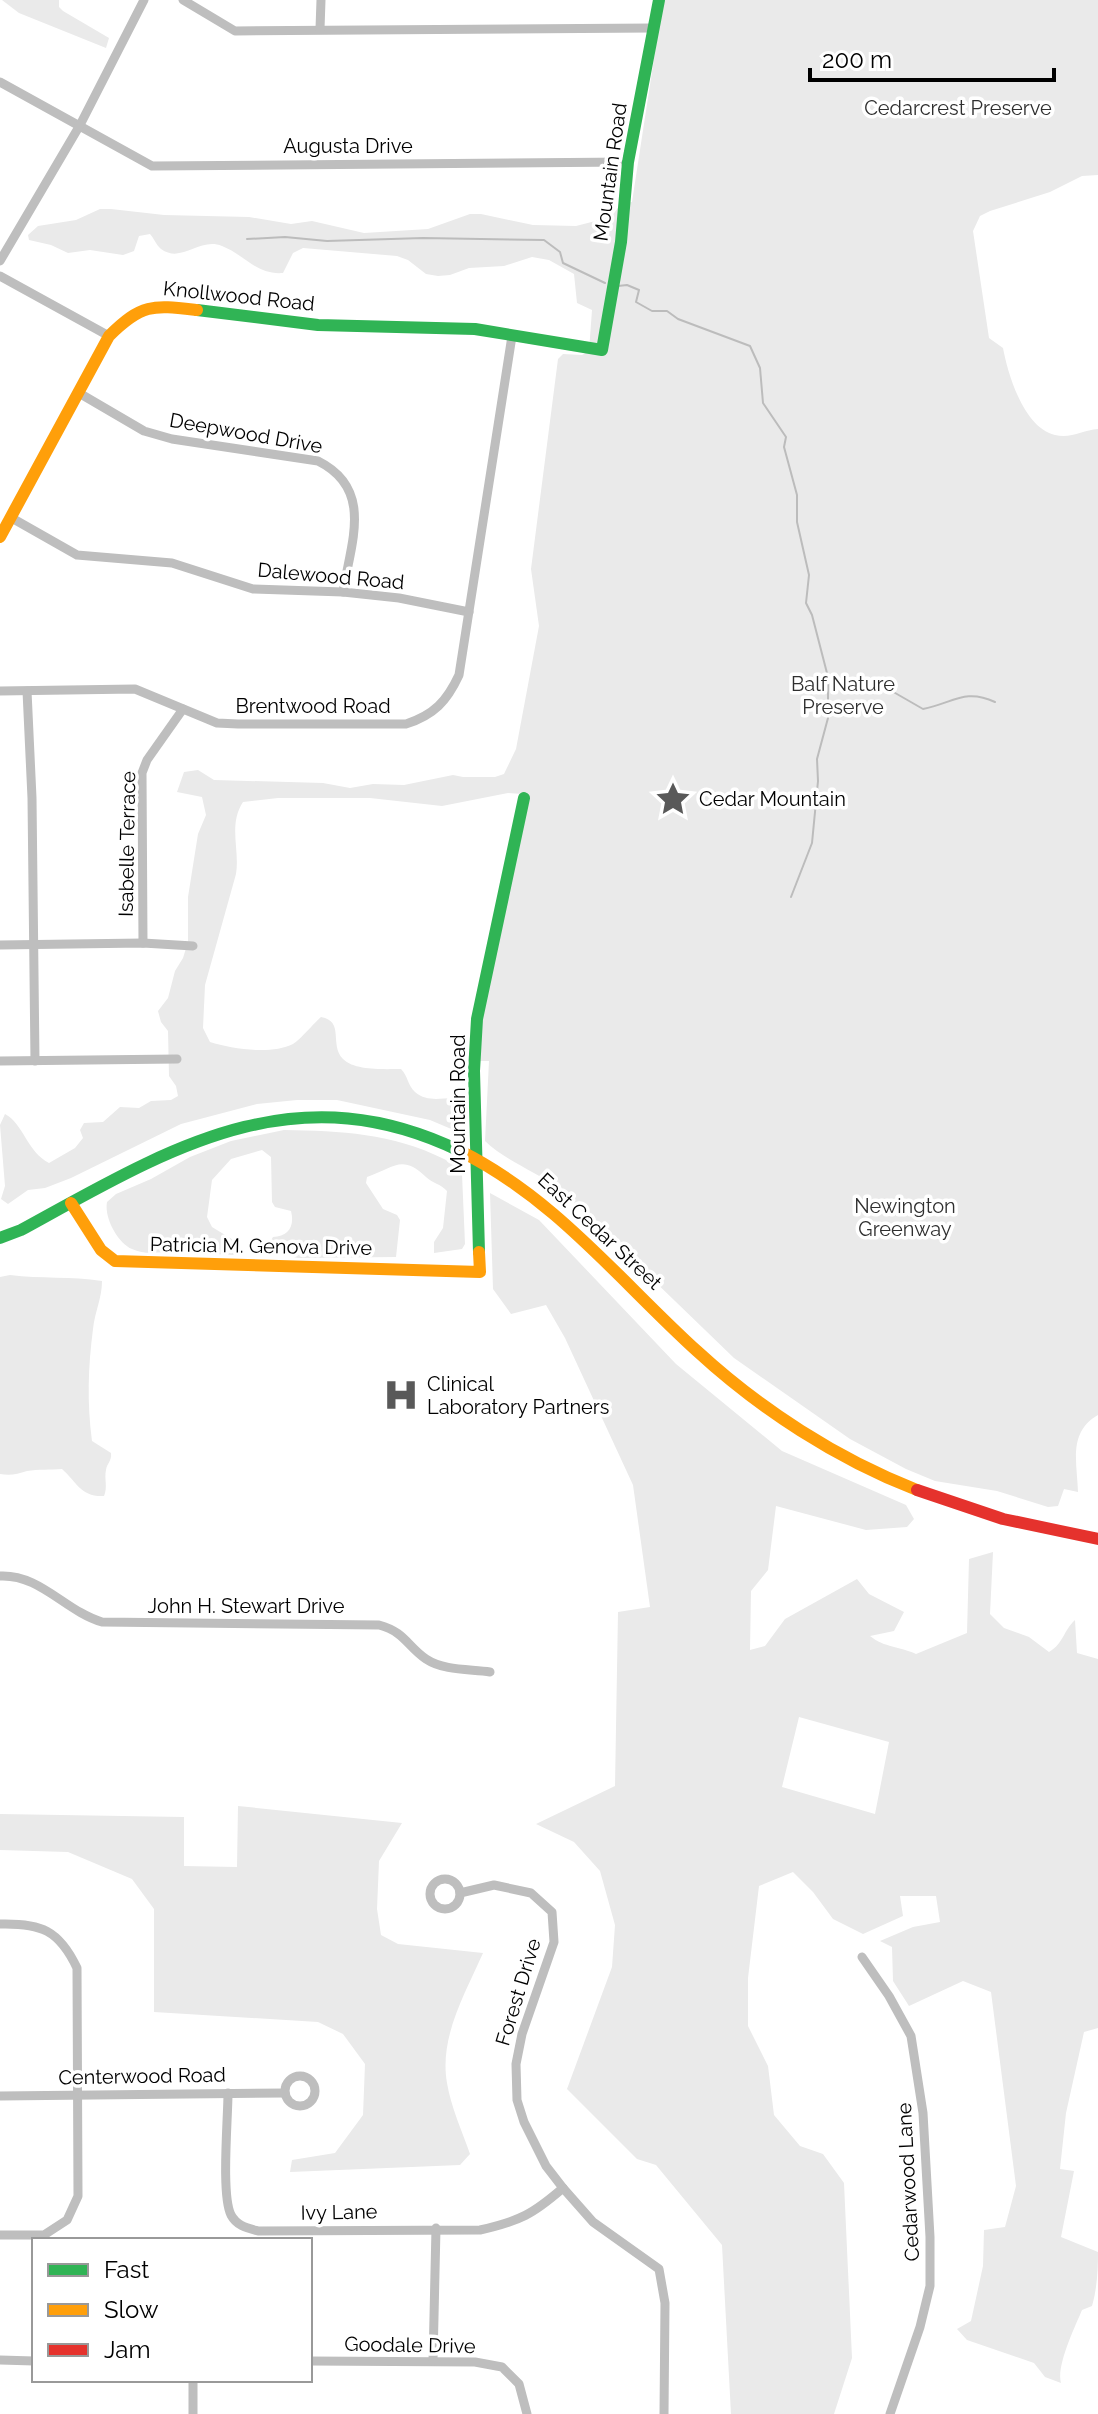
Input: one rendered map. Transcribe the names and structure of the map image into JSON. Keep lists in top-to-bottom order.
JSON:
{
  "streets": {
    "street": [
      "Augusta Drive",
      "Mountain Road",
      "Knollwood Road",
      "Deepwood Drive",
      "Dalewood Road",
      "Brentwood Road",
      "Isabelle Terrace",
      "East Cedar Street",
      "Patricia M. Genova Drive",
      "John H. Stewart Drive",
      "Forest Drive",
      "Centerwood Road",
      "Cedarwood Lane",
      "Ivy Lane",
      "Goodale Drive"
    ]
  },
  "crossings": [
    ["Augusta Drive", "Mountain Road"],
    ["Mountain Road", "Knollwood Road"],
    ["Mountain Road", "Patricia M. Genova Drive"],
    ["Knollwood Road", "Deepwood Drive"],
    ["Knollwood Road", "Dalewood Road"],
    ["Knollwood Road", "Brentwood Road"],
    ["Deepwood Drive", "Dalewood Road"],
    ["Dalewood Road", "Brentwood Road"],
    ["Brentwood Road", "Isabelle Terrace"],
    ["East Cedar Street", "Patricia M. Genova Drive"],
    ["Forest Drive", "Ivy Lane"],
    ["Centerwood Road", "Ivy Lane"]
  ],
  "parks": ["Cedarcrest Preserve", "Balf Nature Preserve", "Newington Greenway"],
  "places": {
    "place": ["Cedar Mountain"],
    "hospital": ["Clinical Laboratory Partners"]
  },
  "legend": ["Fast", "Slow", "Jam"],
  "scale_bar": "200 m"
}
